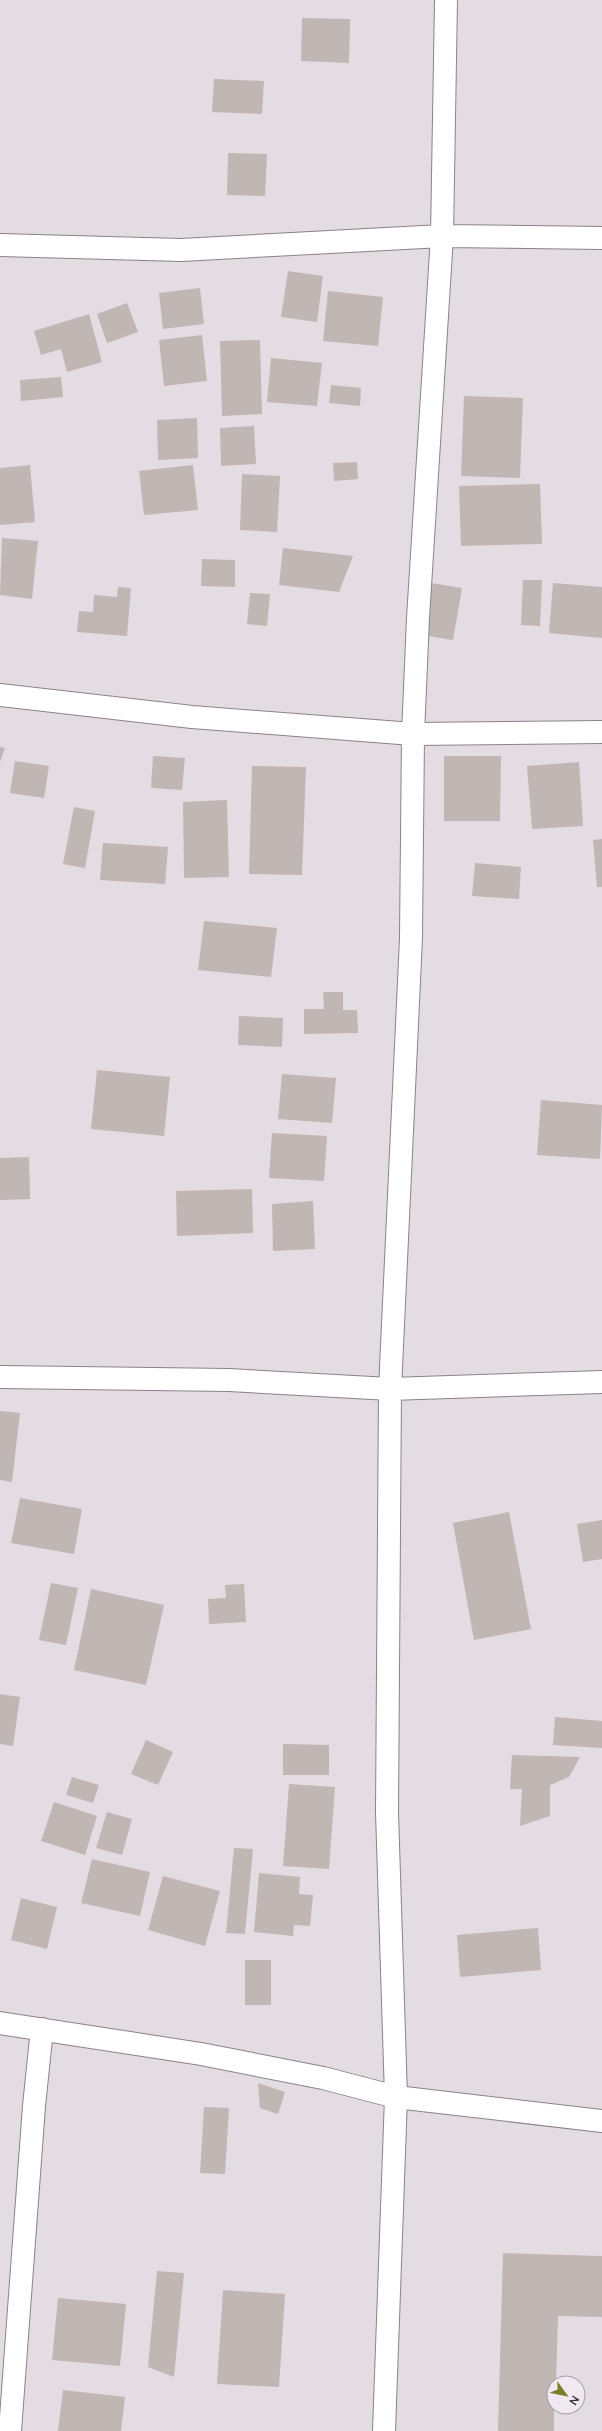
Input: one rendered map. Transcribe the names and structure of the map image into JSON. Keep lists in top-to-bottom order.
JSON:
{
  "north": "bottom right"
}
